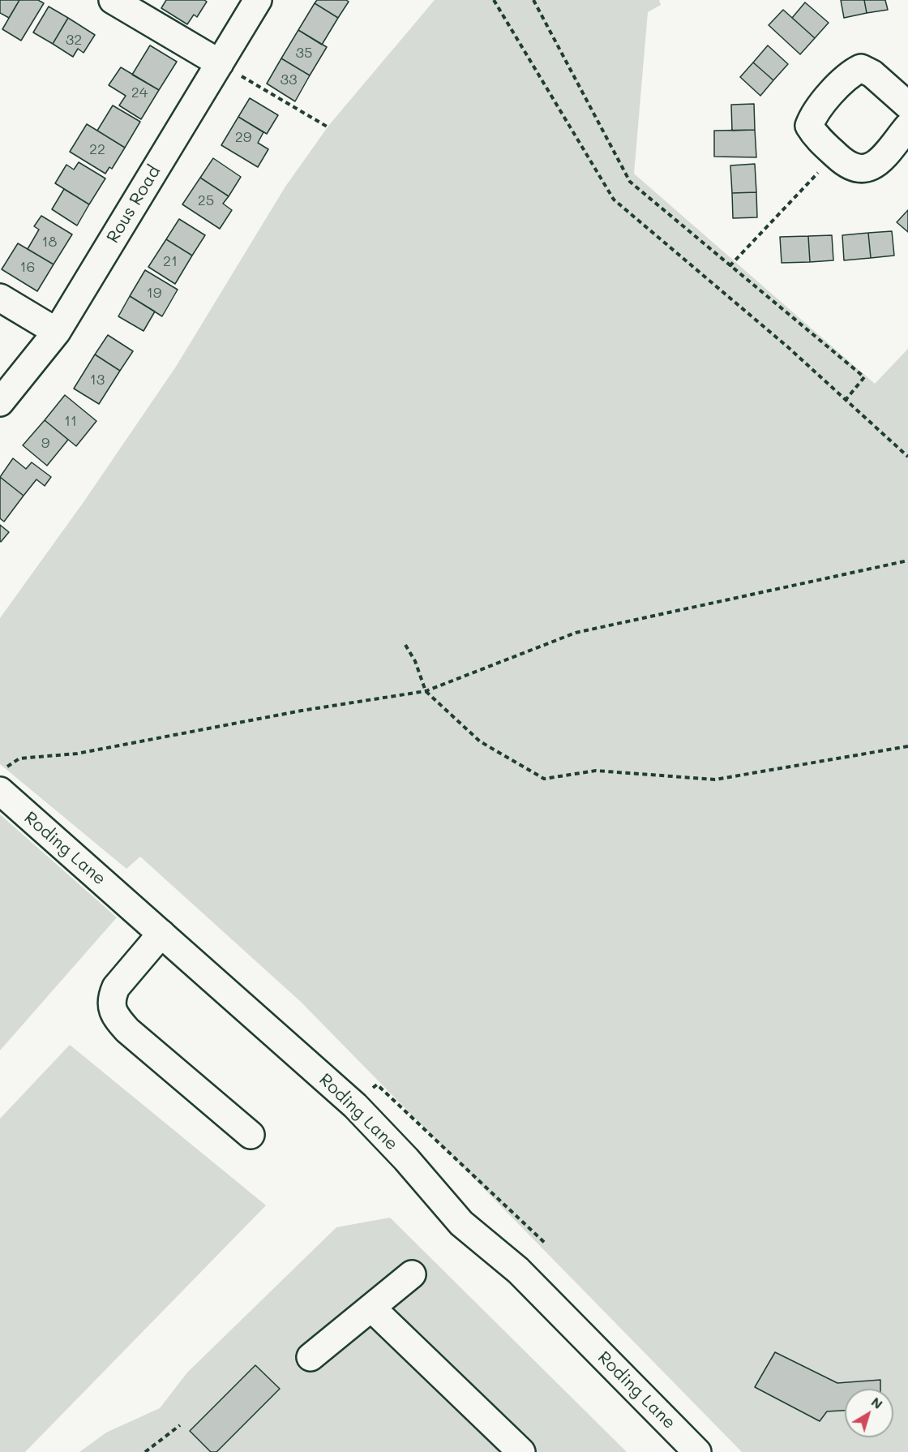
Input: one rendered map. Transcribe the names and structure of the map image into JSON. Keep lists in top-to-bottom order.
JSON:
{
  "streets": {
    "street": ["Rous Road", "Roding Lane"]
  },
  "house_numbers": [
    "32",
    "35",
    "33",
    "24",
    "29",
    "22",
    "25",
    "18",
    "21",
    "16",
    "19",
    "13",
    "11",
    "9"
  ],
  "north": "top right"
}
